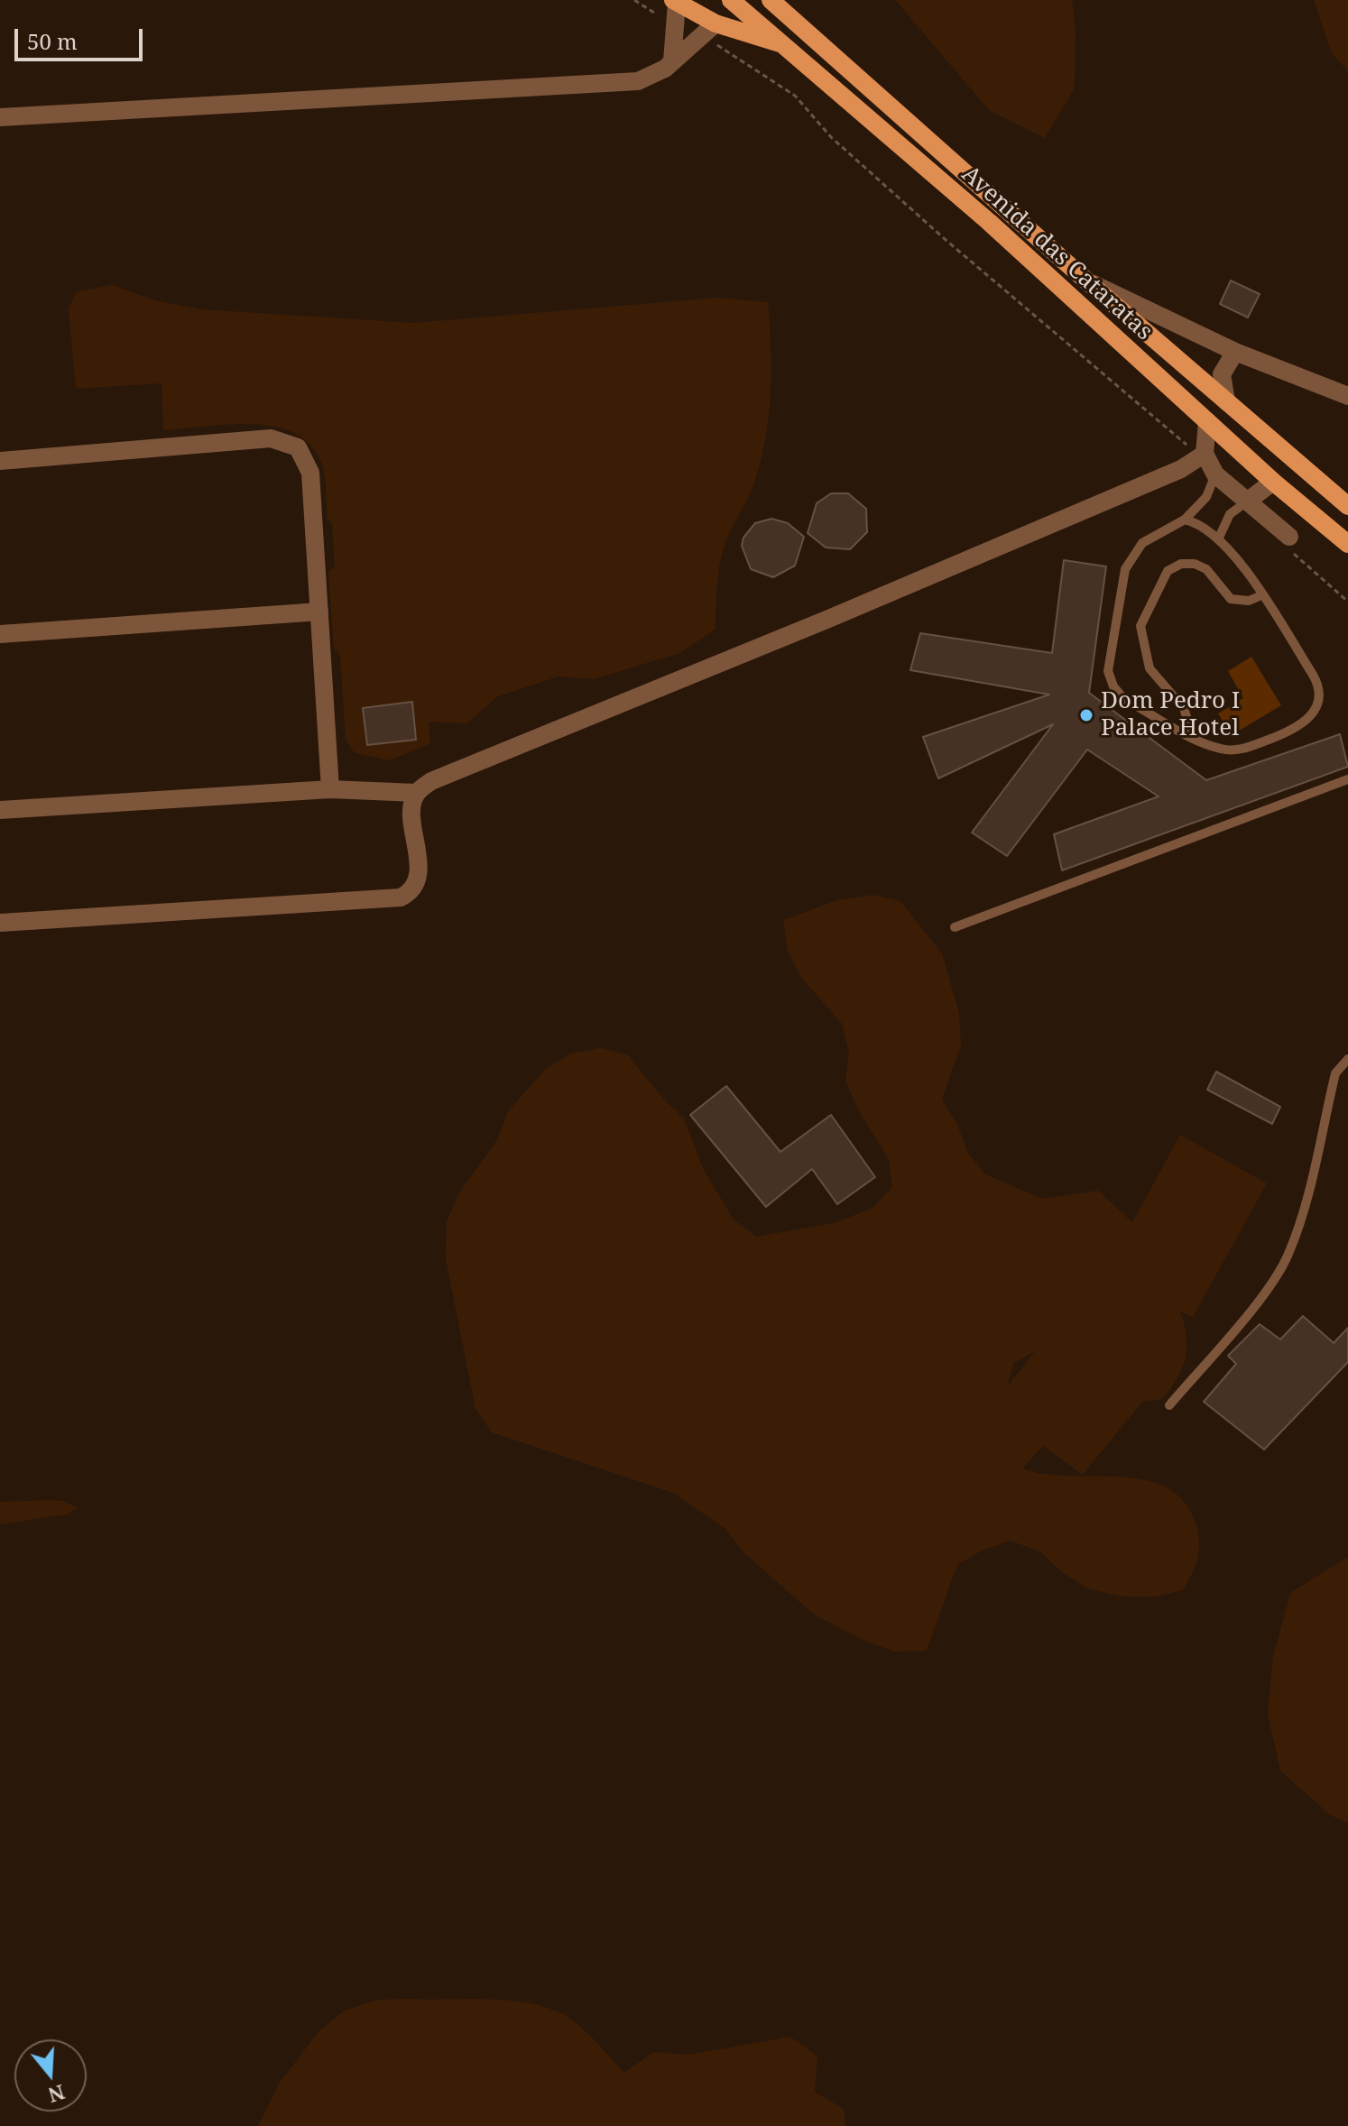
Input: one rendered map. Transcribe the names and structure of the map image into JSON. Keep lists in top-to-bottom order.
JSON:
{
  "streets": {
    "main road": ["Avenida das Cataratas"]
  },
  "places": ["Dom Pedro I Palace Hotel"],
  "scale_bar": "50 m",
  "north": "bottom"
}
